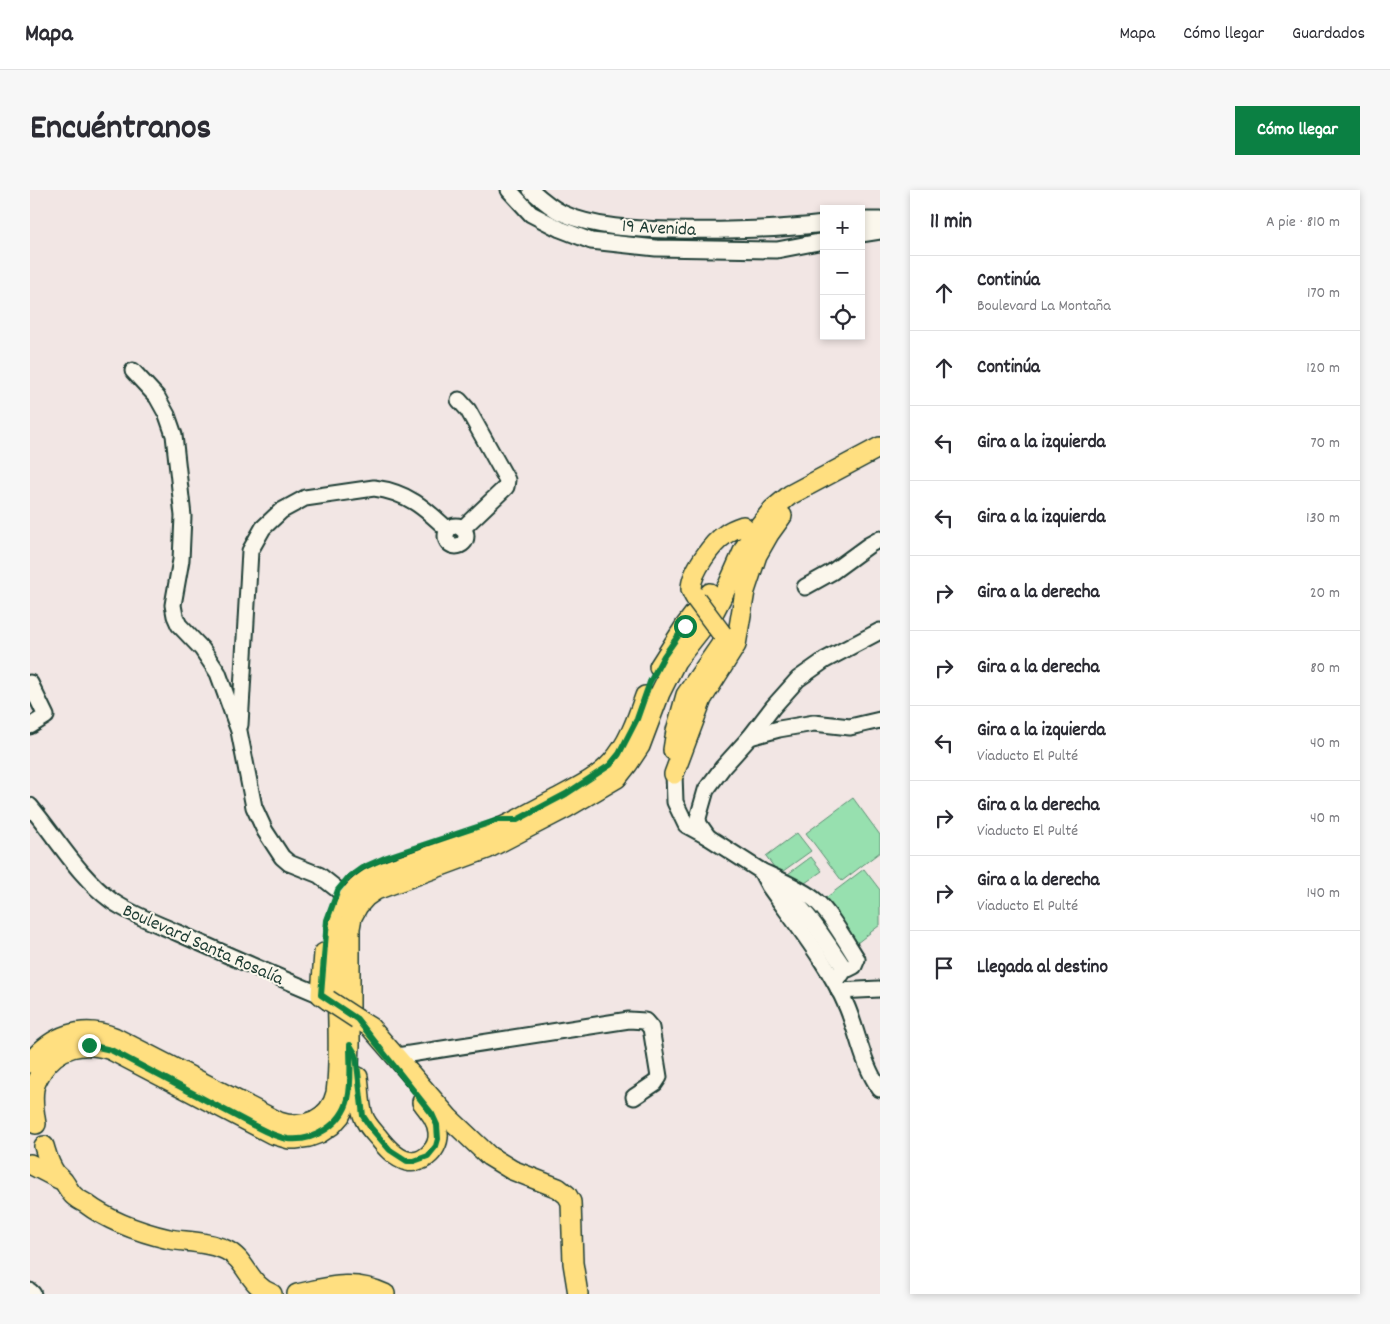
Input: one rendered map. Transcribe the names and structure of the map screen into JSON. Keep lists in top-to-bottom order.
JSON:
{
  "streets": {
    "street": ["19 Avenida", "Boulevard Santa Rosalía"]
  },
  "page": {
    "header": "Mapa",
    "nav": ["Mapa", "Cómo llegar", "Guardados"],
    "title": "Encuéntranos",
    "buttons": "Cómo llegar",
    "heading": ["11 min", "A pie · 810 m"],
    "map_buttons": ["+", "−"],
    "list": [
      ["Continúa", "Boulevard La Montaña", "170 m"],
      ["Continúa", "120 m"],
      ["Gira a la izquierda", "70 m"],
      ["Gira a la izquierda", "130 m"],
      ["Gira a la derecha", "20 m"],
      ["Gira a la derecha", "80 m"],
      ["Gira a la izquierda", "Viaducto El Pulté", "40 m"],
      ["Gira a la derecha", "Viaducto El Pulté", "40 m"],
      ["Gira a la derecha", "Viaducto El Pulté", "140 m"],
      "Llegada al destino"
    ]
  }
}
